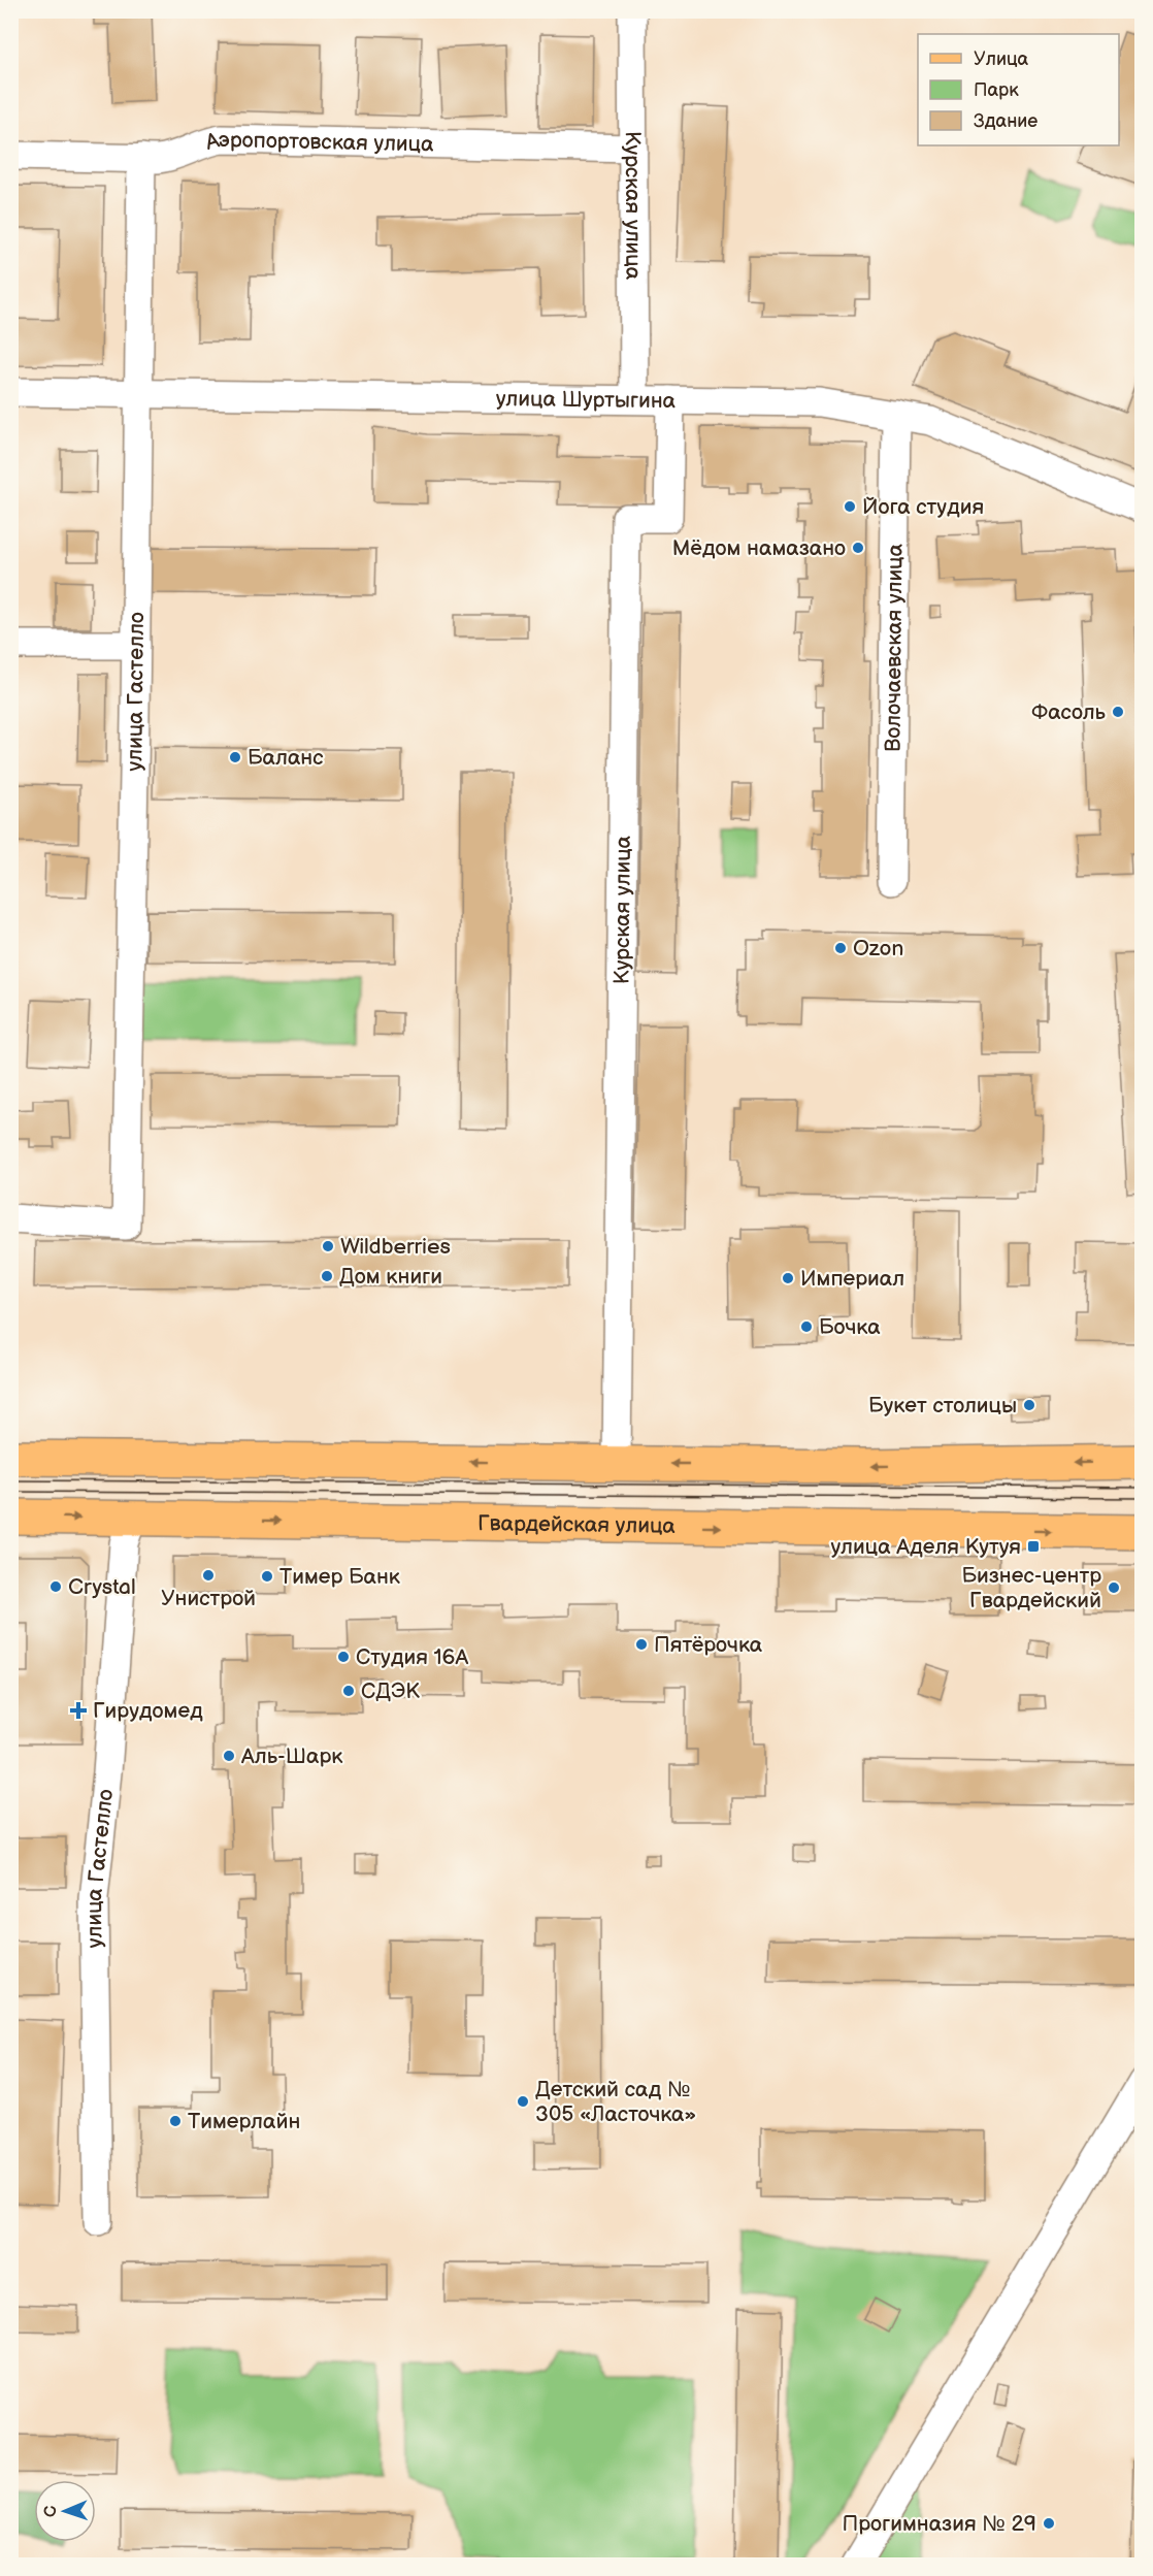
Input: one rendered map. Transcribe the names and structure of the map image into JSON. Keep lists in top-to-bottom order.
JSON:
{
  "streets": {
    "main road": ["Гвардейская улица"],
    "street": [
      "Аэропортовская улица",
      "Курская улица",
      "улица Шуртыгина",
      "Волочаевская улица",
      "улица Гастелло"
    ]
  },
  "crossings": [
    ["Аэропортовская улица", "Курская улица"],
    ["Аэропортовская улица", "улица Гастелло"],
    ["Курская улица", "улица Шуртыгина"],
    ["улица Шуртыгина", "Волочаевская улица"],
    ["улица Шуртыгина", "улица Гастелло"],
    ["улица Гастелло", "Гвардейская улица"]
  ],
  "places": {
    "other": [
      "Йога студия",
      "Мёдом намазано",
      "Фасоль",
      "Баланс",
      "Ozon",
      "Wildberries",
      "Дом книги",
      "Империал",
      "Бочка",
      "Букет столицы",
      "Унистрой",
      "Тимер Банк",
      "Crystal",
      "Бизнес-центр Гвардейский",
      "Пятёрочка",
      "Студия 16А",
      "СДЭК",
      "Аль-Шарк",
      "Детский сад № 305 «Ласточка»",
      "Тимерлайн",
      "Прогимназия № 29"
    ],
    "transit": ["улица Аделя Кутуя"],
    "health": ["Гирудомед"]
  },
  "legend": ["Улица", "Парк", "Здание"],
  "north": "left"
}
